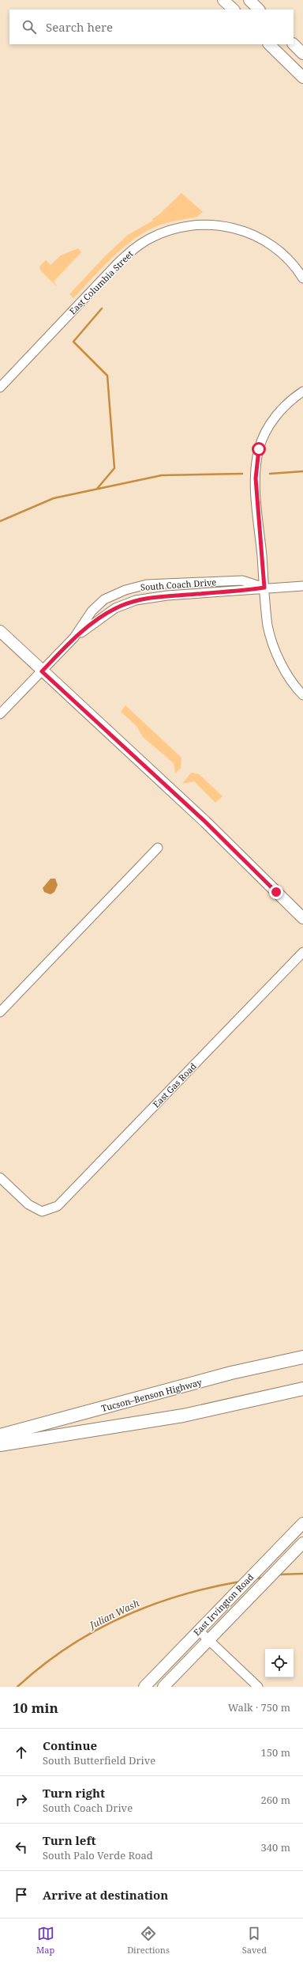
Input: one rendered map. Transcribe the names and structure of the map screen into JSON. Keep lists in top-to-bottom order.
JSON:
{
  "streets": {
    "highway": ["Tucson–Benson Highway"],
    "main road": ["East Irvington Road"],
    "street": ["East Columbia Street", "South Coach Drive", "East Gas Road"]
  },
  "water": ["Julian Wash"],
  "page": {
    "search": "Search here",
    "heading": ["10 min", "Walk · 750 m"],
    "list": [
      ["Continue", "South Butterfield Drive", "150 m"],
      ["Turn right", "South Coach Drive", "260 m"],
      ["Turn left", "South Palo Verde Road", "340 m"],
      "Arrive at destination"
    ],
    "nav": ["Map", "Directions", "Saved"]
  }
}
